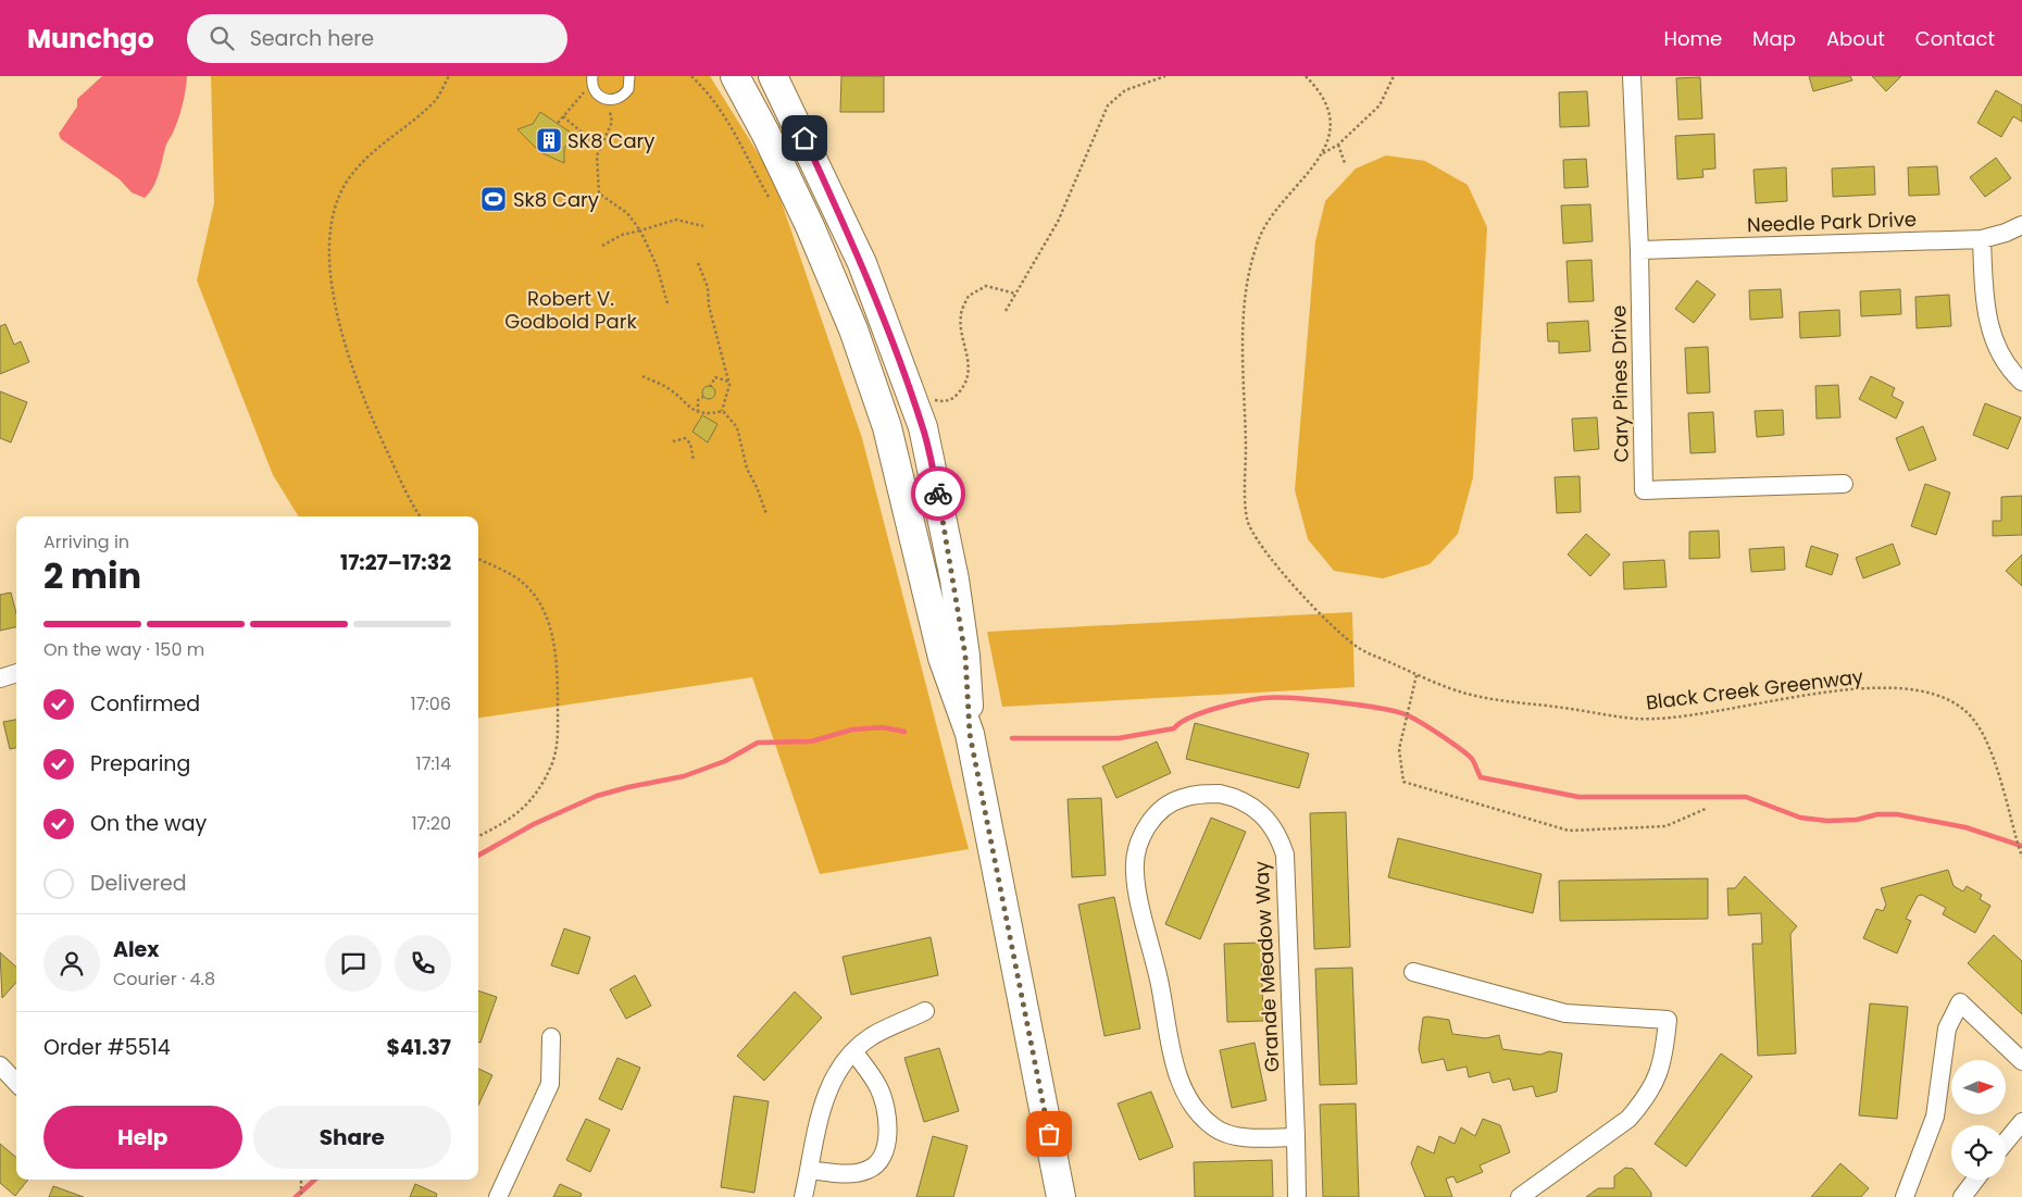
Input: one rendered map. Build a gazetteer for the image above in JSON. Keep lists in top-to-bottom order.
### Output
{
  "streets": {
    "street": ["Needle Park Drive", "Cary Pines Drive", "Grande Meadow Way"],
    "path": ["Black Creek Greenway"]
  },
  "crossings": [
    ["Needle Park Drive", "Cary Pines Drive"]
  ],
  "parks": ["Robert V. Godbold Park"],
  "places": {
    "building": ["SK8 Cary"],
    "sports": ["Sk8 Cary"]
  },
  "north": "right",
  "page": {
    "header": "Munchgo",
    "search": "Search here",
    "nav": [
      "Home",
      "Map",
      "About",
      "Contact"
    ],
    "heading": ["2 min", "Arriving in", "17:27–17:32"],
    "panel": [
      "Alex",
      "Courier · 4.8",
      "Order #5514",
      "$41.37"
    ],
    "bar": "On the way · 150 m",
    "list": [
      ["Confirmed", "17:06"],
      ["Preparing", "17:14"],
      ["On the way", "17:20"],
      "Delivered"
    ],
    "buttons": ["Help", "Share"]
  }
}
